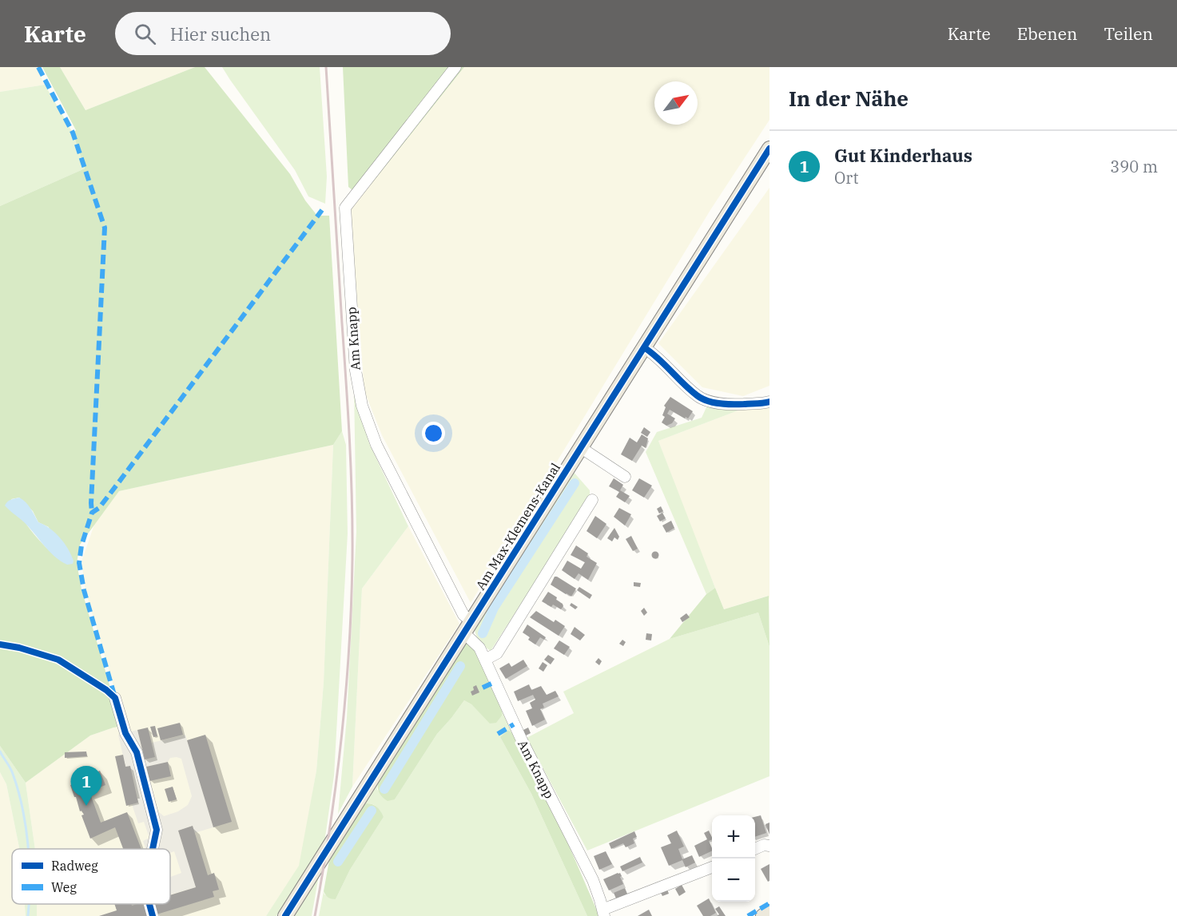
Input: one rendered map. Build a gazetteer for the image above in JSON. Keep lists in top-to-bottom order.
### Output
{
  "streets": {
    "main road": ["Am Max-Klemens-Kanal"],
    "street": ["Am Knapp"]
  },
  "crossings": [
    ["Am Knapp", "Am Max-Klemens-Kanal"]
  ],
  "legend": ["Radweg", "Weg"],
  "north": "top right",
  "page": {
    "header": "Karte",
    "search": "Hier suchen",
    "nav": ["Karte", "Ebenen", "Teilen"],
    "heading": "In der Nähe",
    "list": [
      {
        "mark": "1",
        "name": "Gut Kinderhaus",
        "note": "Ort",
        "value": "390 m"
      }
    ],
    "pins": "1",
    "map_buttons": ["+", "−"]
  }
}
